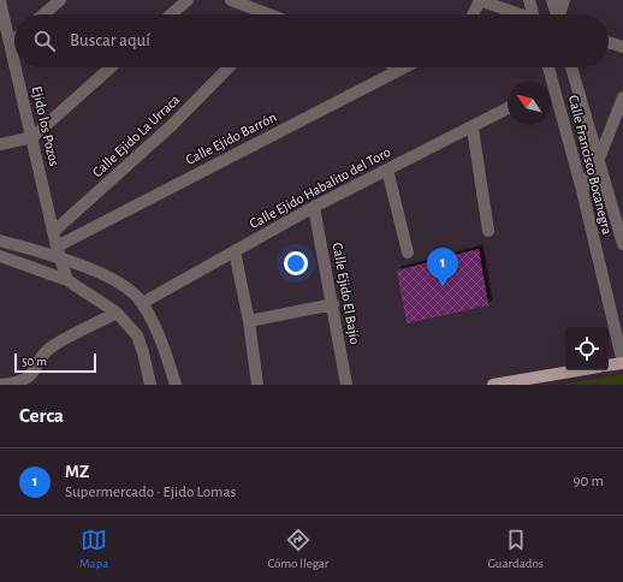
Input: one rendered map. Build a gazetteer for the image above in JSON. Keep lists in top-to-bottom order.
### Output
{
  "streets": {
    "street": [
      "Ejido los Pozos",
      "Calle Ejido La Urraca",
      "Calle Ejido Barrón",
      "Calle Francisco Bocanegra",
      "Calle Ejido Habalito del Toro",
      "Calle Ejido El Bajío"
    ]
  },
  "crossings": [
    ["Ejido los Pozos", "Calle Ejido La Urraca"],
    ["Ejido los Pozos", "Calle Ejido Barrón"],
    ["Calle Ejido Habalito del Toro", "Calle Ejido El Bajío"]
  ],
  "scale_bar": "50 m",
  "north": "top left",
  "page": {
    "search": "Buscar aquí",
    "pins": "1",
    "scale": "50 m",
    "heading": "Cerca",
    "list": [
      {
        "mark": "1",
        "name": "MZ",
        "note": "Supermercado · Ejido Lomas",
        "value": "90 m"
      }
    ],
    "nav": ["Mapa", "Cómo llegar", "Guardados"]
  }
}
